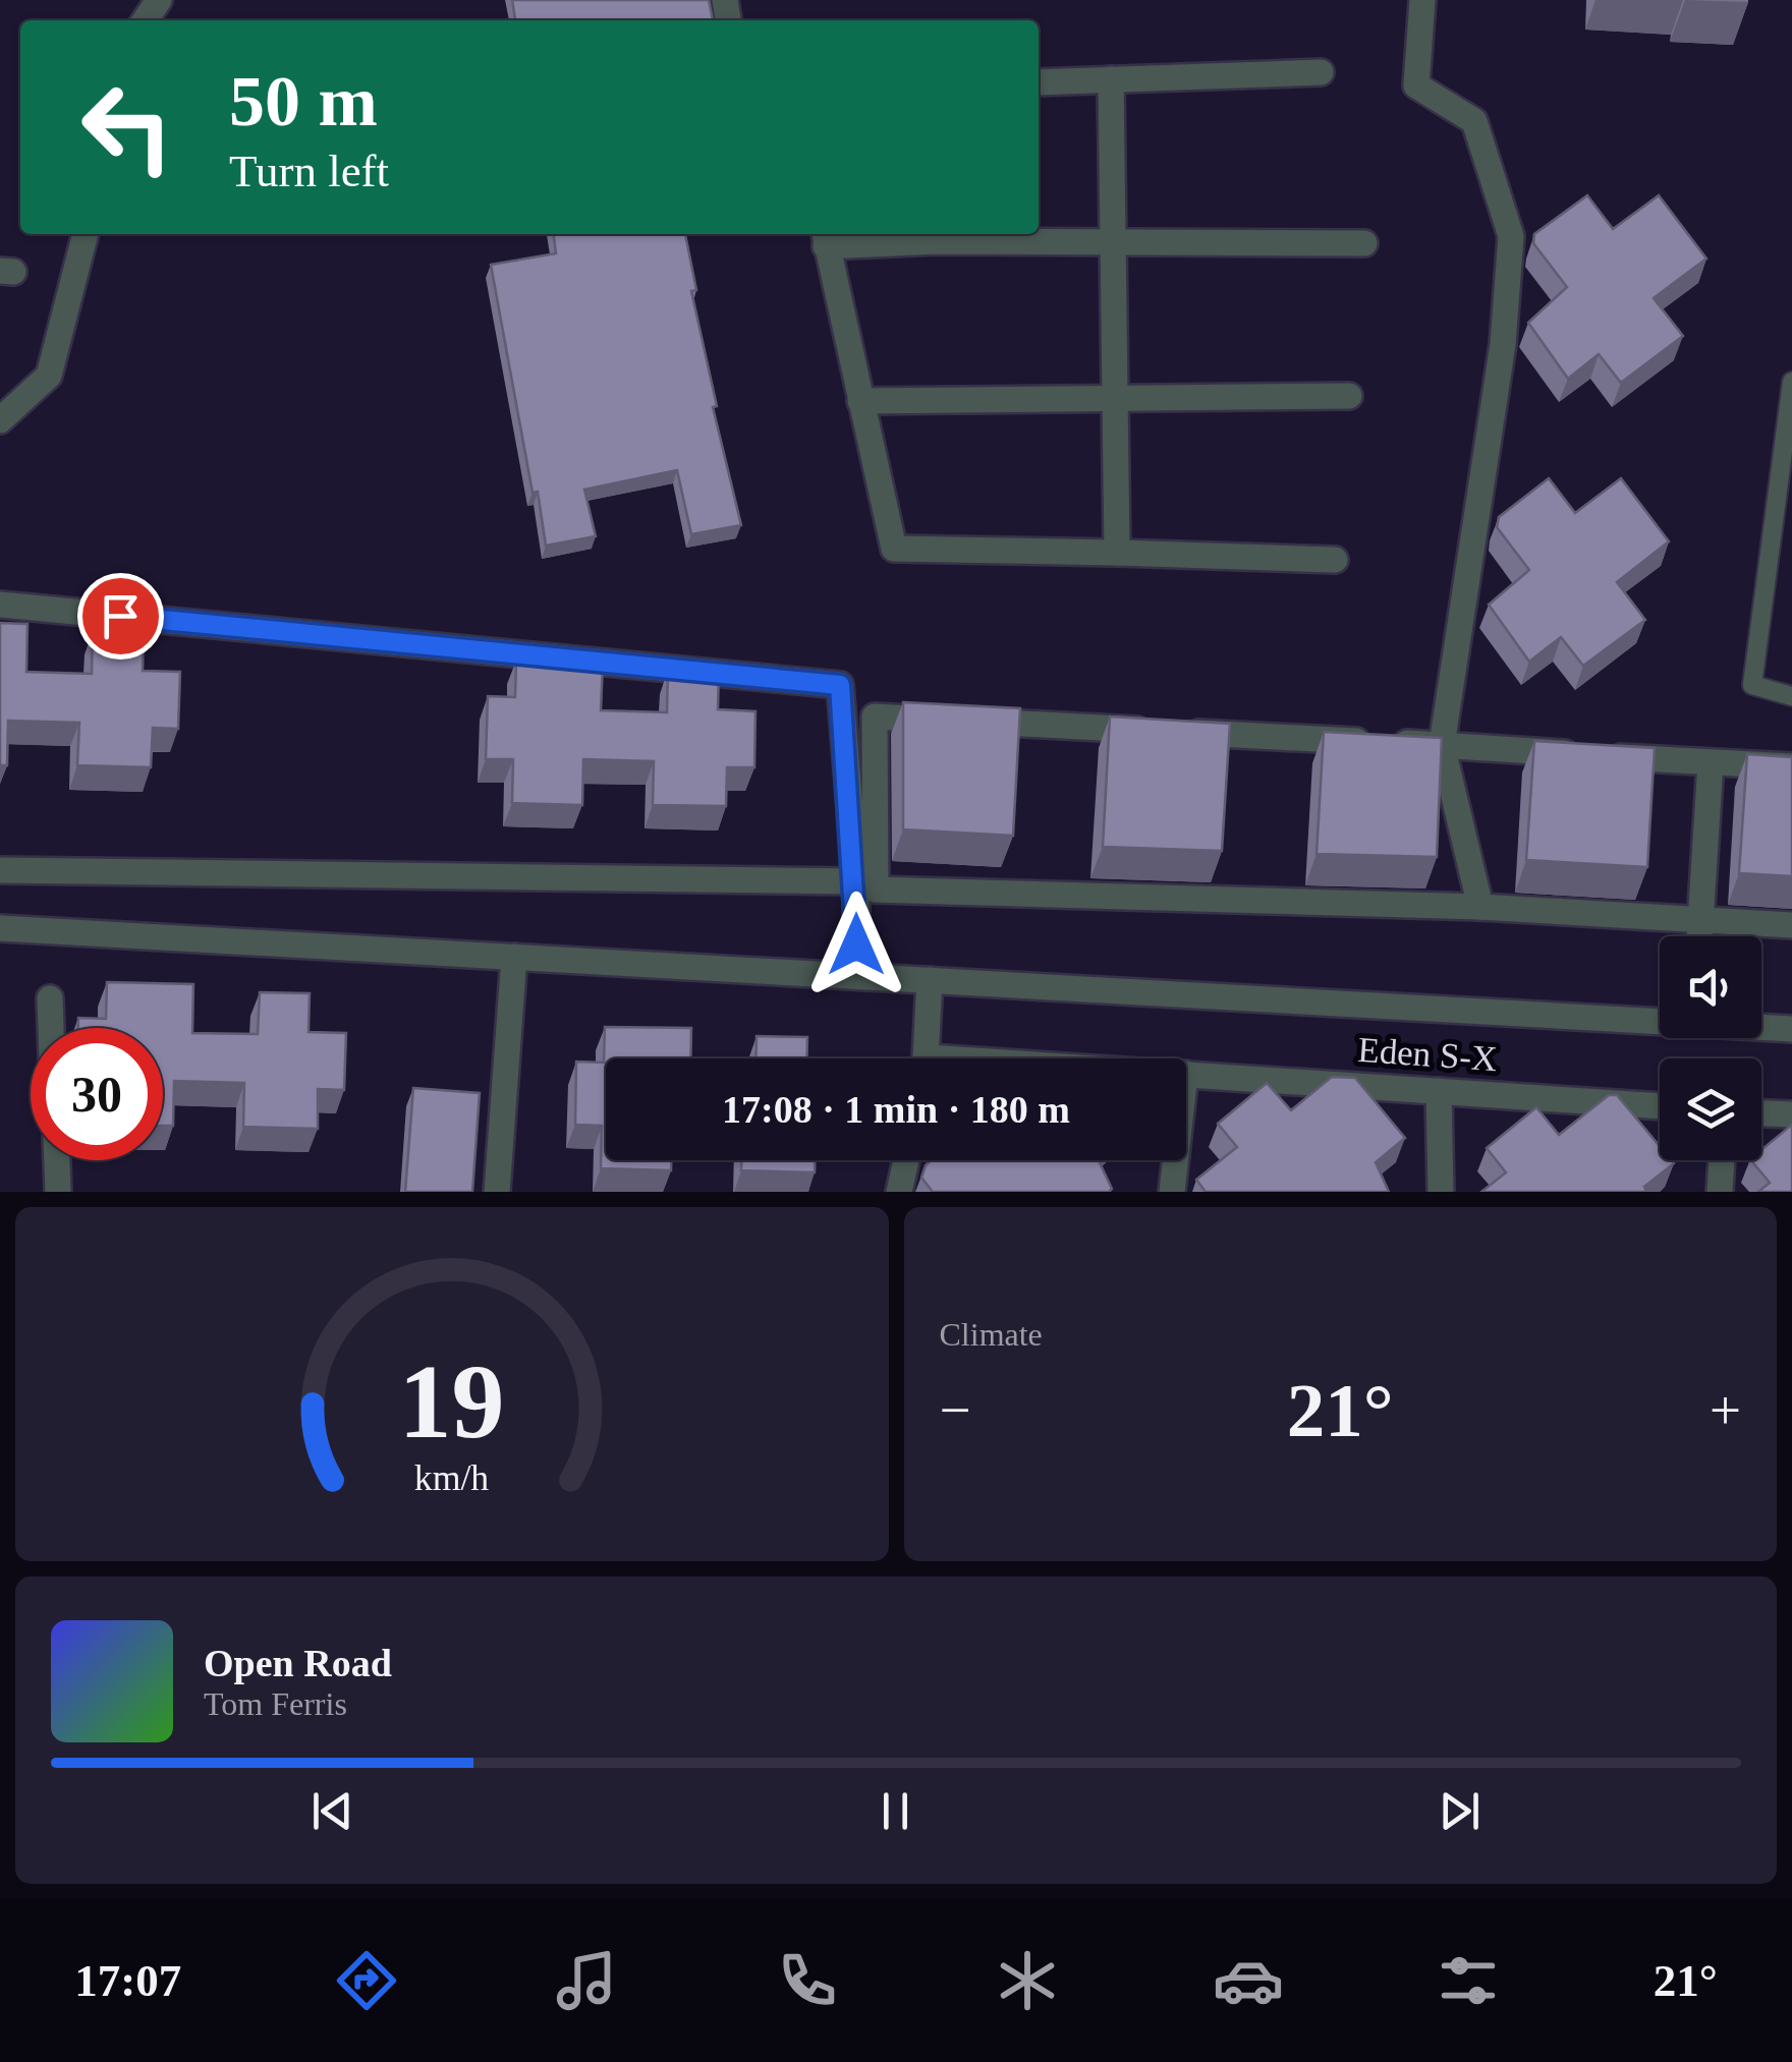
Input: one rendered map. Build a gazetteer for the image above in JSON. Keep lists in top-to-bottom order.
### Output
{
  "streets": {
    "street": ["Eden S-X"]
  },
  "page": {
    "turn": ["50 m", "Turn left"],
    "limit": "30",
    "trip": "17:08 · 1 min · 180 m",
    "tile": "Climate",
    "heat": ["−", "21°", "+"],
    "song": ["Open Road", "Tom Ferris"],
    "tabs": ["17:07", "21°"],
    "gauge": ["19", "km/h"]
  }
}
